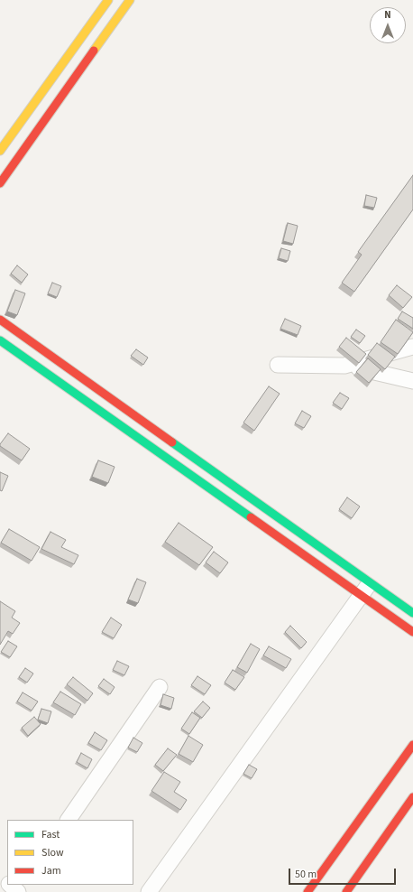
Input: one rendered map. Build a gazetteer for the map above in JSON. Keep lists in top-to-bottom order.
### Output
{
  "legend": ["Fast", "Slow", "Jam"],
  "scale_bar": "50 m",
  "north": "top"
}
